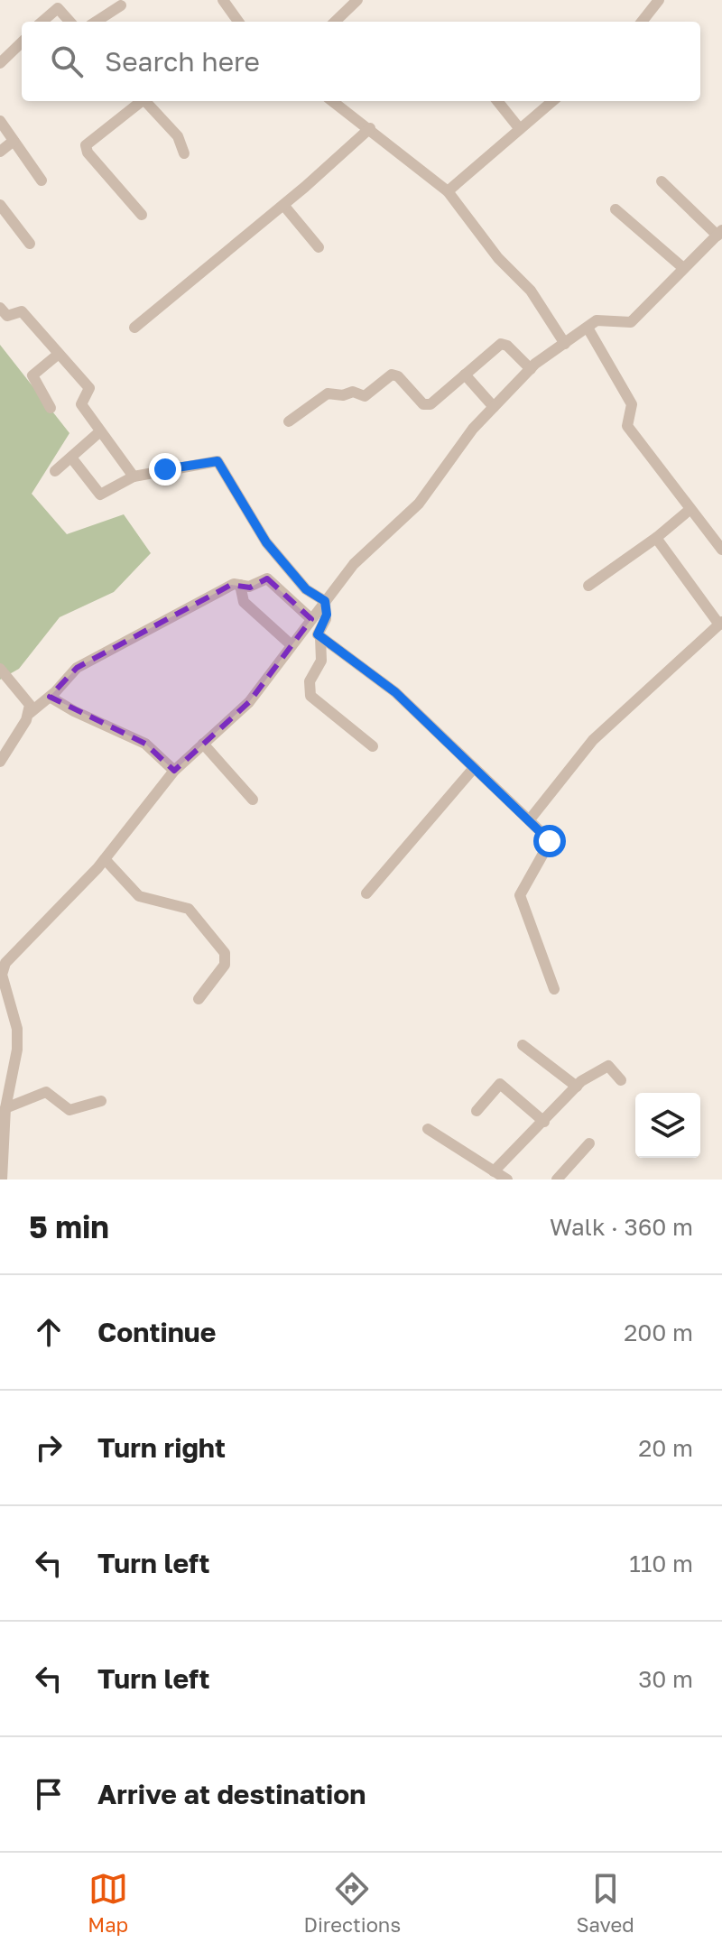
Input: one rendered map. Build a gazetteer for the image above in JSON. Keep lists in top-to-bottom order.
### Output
{
  "page": {
    "search": "Search here",
    "heading": ["5 min", "Walk · 360 m"],
    "list": [
      ["Continue", "200 m"],
      ["Turn right", "20 m"],
      ["Turn left", "110 m"],
      ["Turn left", "30 m"],
      "Arrive at destination"
    ],
    "nav": ["Map", "Directions", "Saved"]
  }
}
